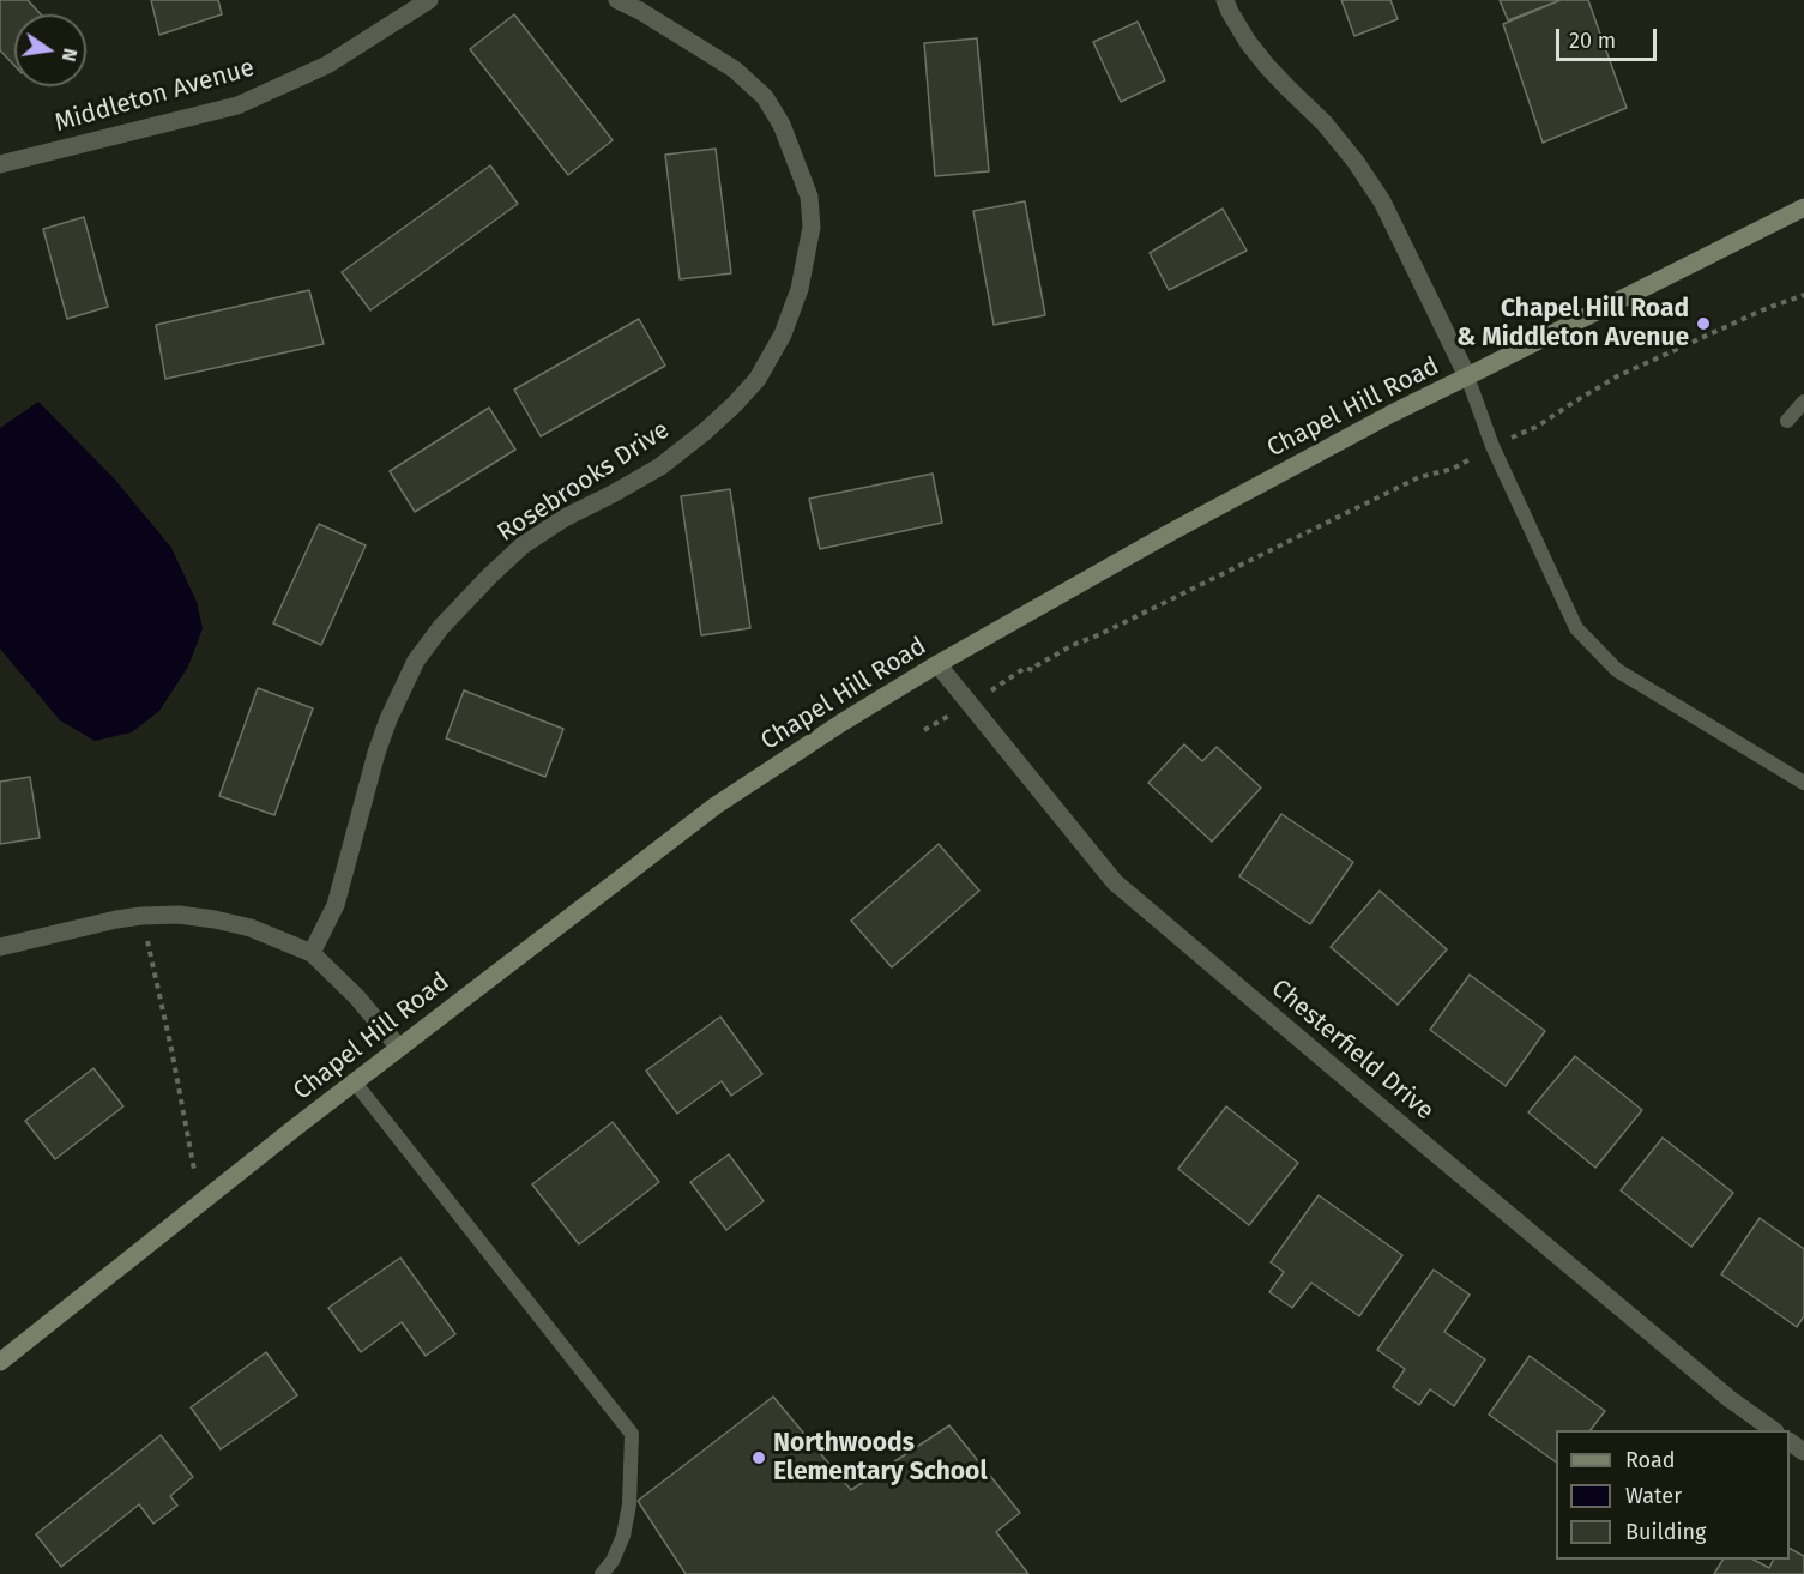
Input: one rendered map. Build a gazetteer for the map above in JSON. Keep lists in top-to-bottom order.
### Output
{
  "streets": {
    "main road": ["Chapel Hill Road"],
    "street": ["Middleton Avenue", "Rosebrooks Drive", "Chesterfield Drive"]
  },
  "crossings": [
    ["Chapel Hill Road", "Chesterfield Drive"]
  ],
  "places": ["Chapel Hill Road & Middleton Avenue", "Northwoods Elementary School"],
  "legend": ["Road", "Water", "Building"],
  "scale_bar": "20 m",
  "north": "right"
}
